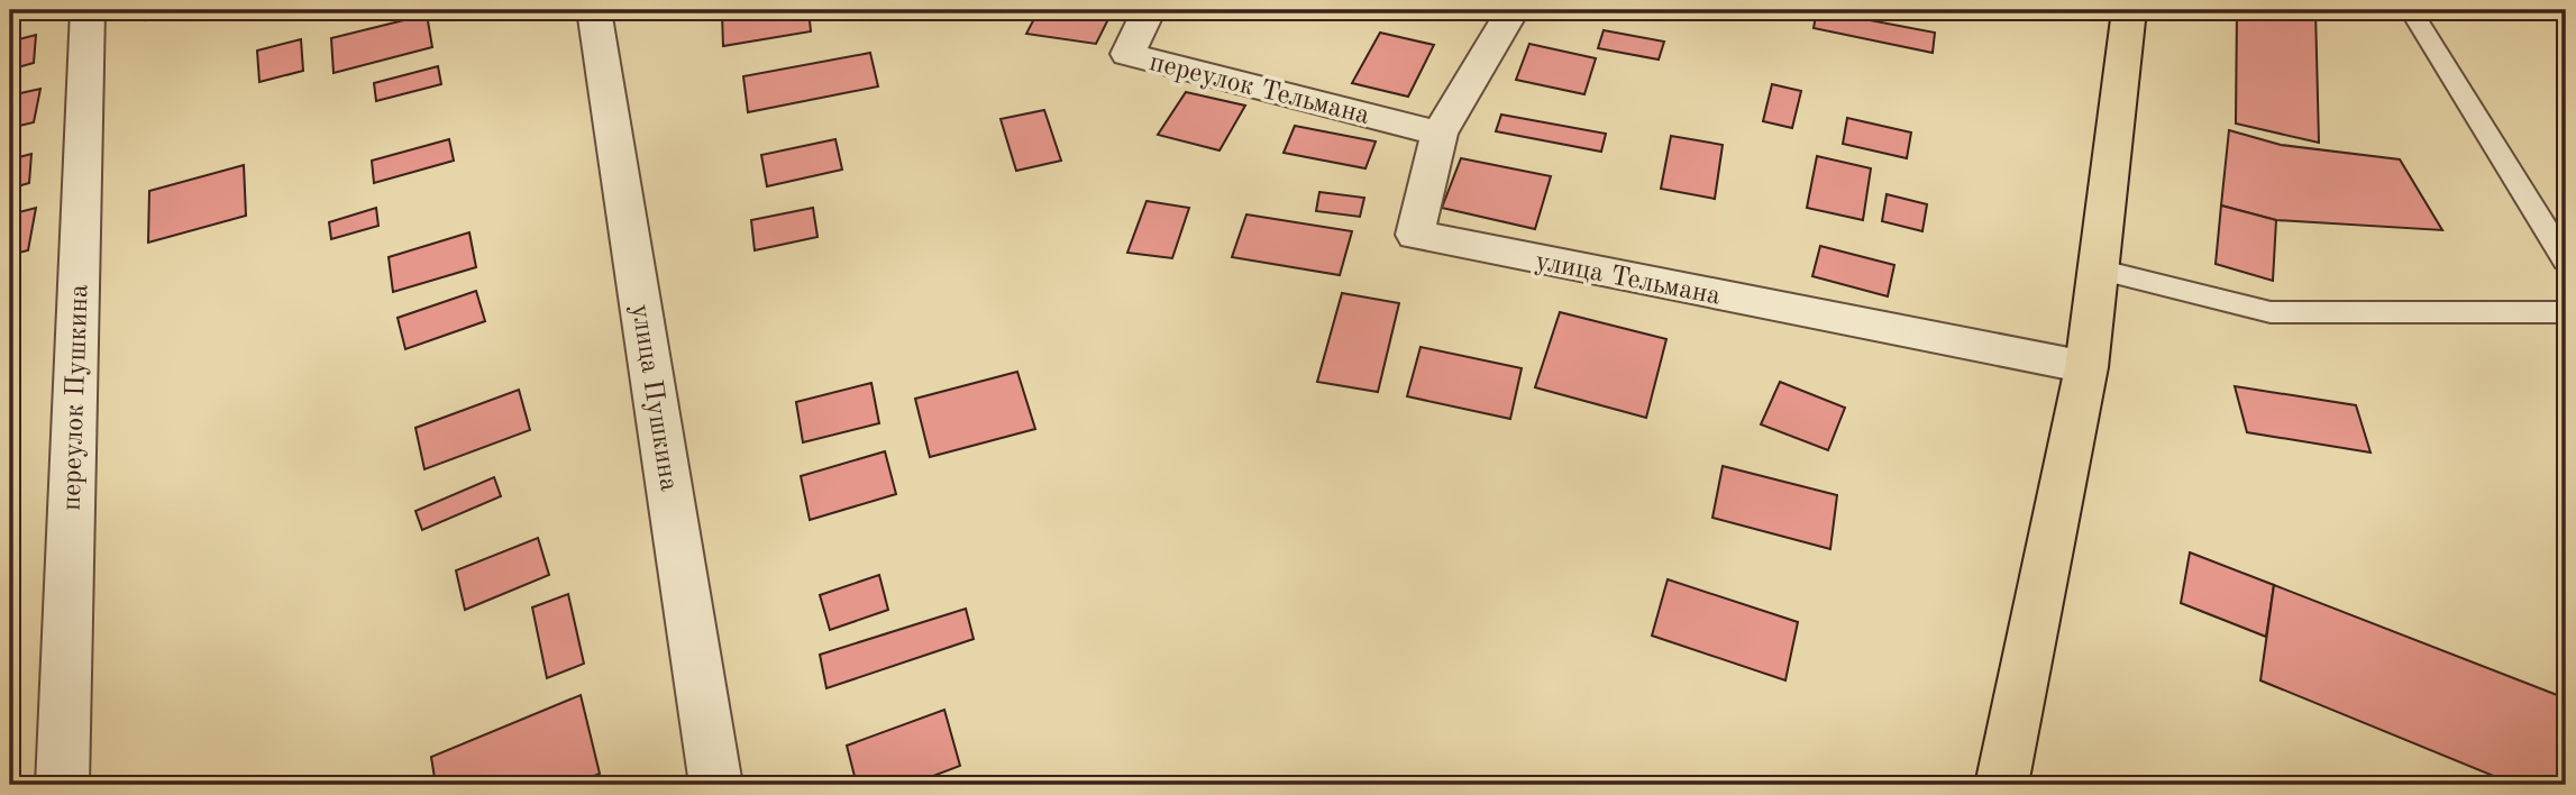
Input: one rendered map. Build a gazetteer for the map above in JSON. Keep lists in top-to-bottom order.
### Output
{
  "streets": {
    "street": [
      "переулок Тельмана",
      "улица Тельмана",
      "переулок Пушкина",
      "улица Пушкина"
    ]
  },
  "crossings": [
    ["переулок Тельмана", "улица Тельмана"]
  ]
}
